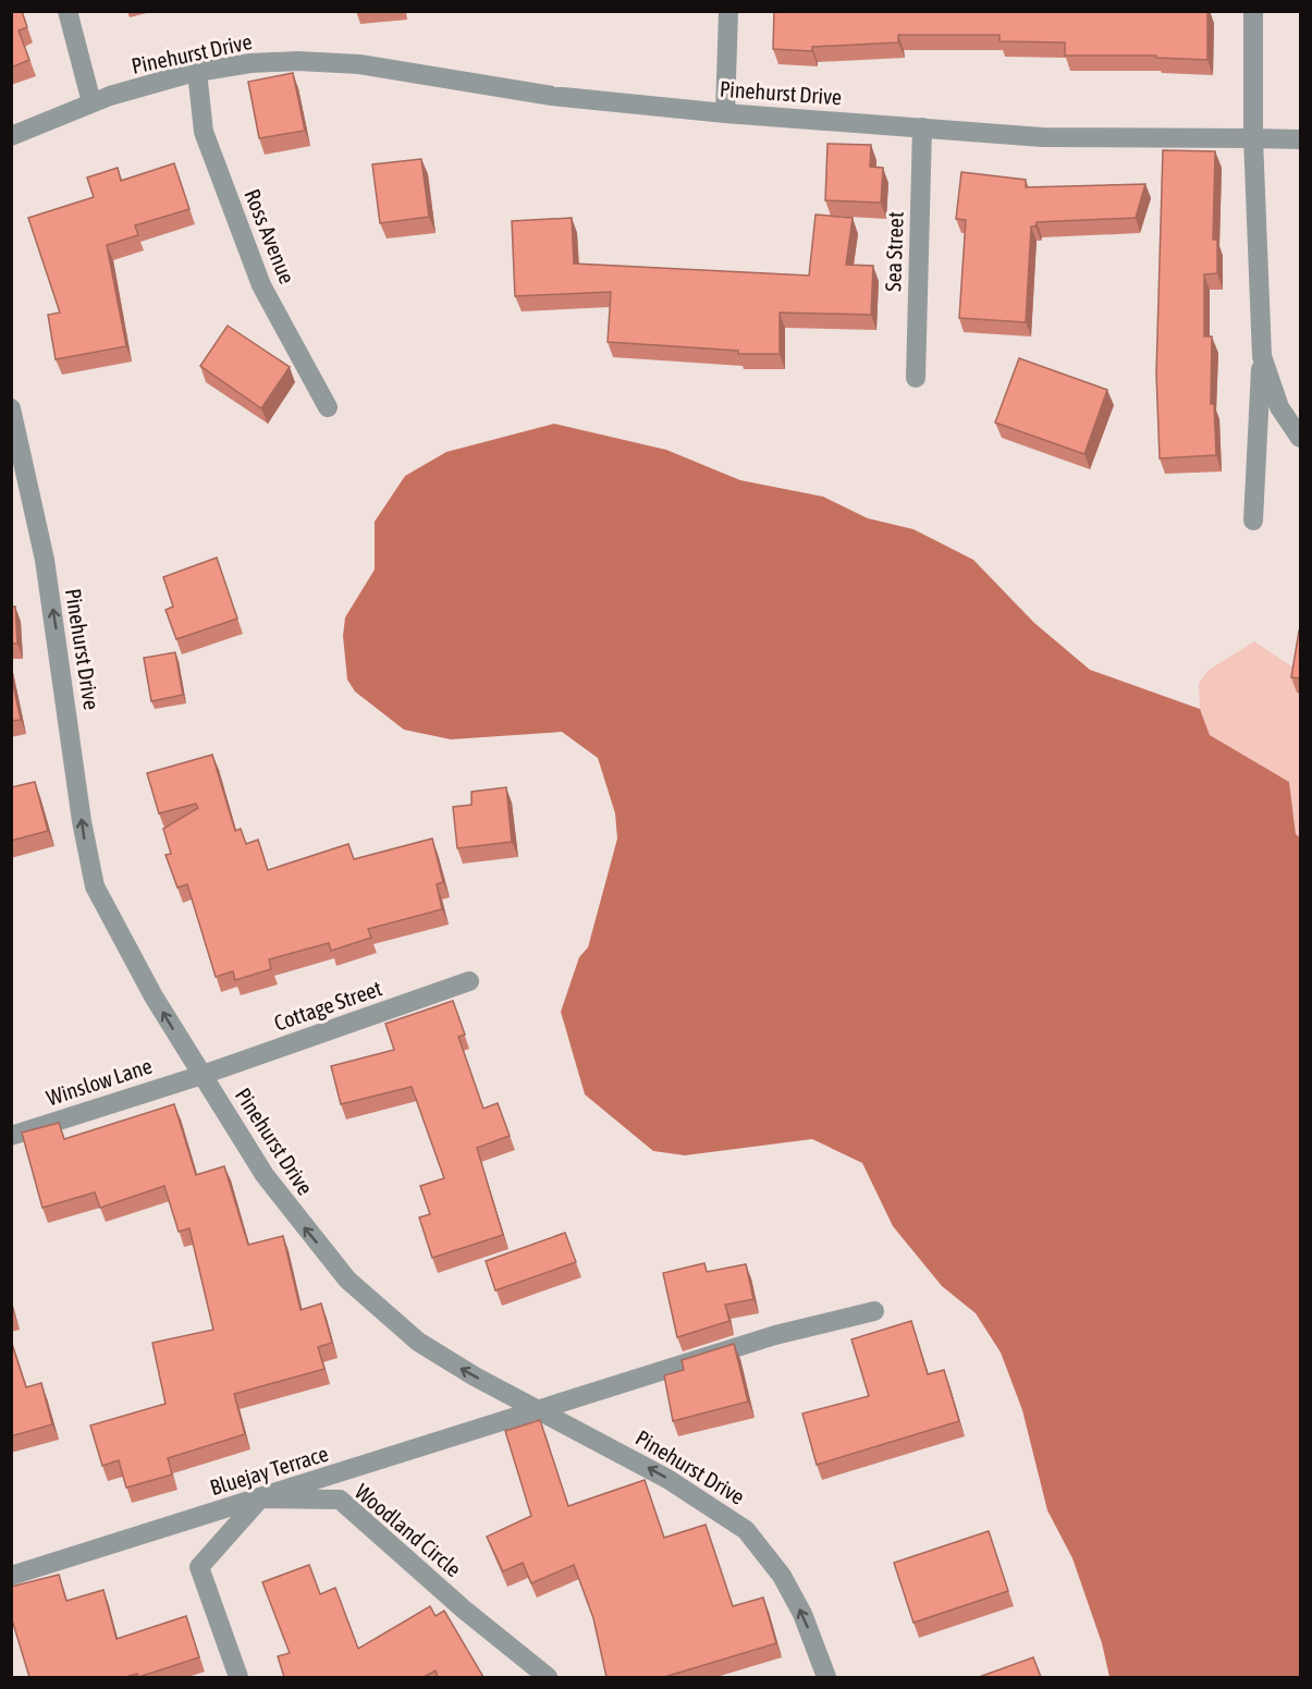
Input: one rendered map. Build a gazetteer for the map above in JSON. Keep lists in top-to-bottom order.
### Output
{
  "streets": {
    "street": [
      "Pinehurst Drive",
      "Ross Avenue",
      "Sea Street",
      "Cottage Street",
      "Winslow Lane",
      "Bluejay Terrace",
      "Woodland Circle"
    ]
  },
  "crossings": [
    ["Pinehurst Drive", "Ross Avenue"],
    ["Pinehurst Drive", "Sea Street"],
    ["Pinehurst Drive", "Cottage Street"],
    ["Pinehurst Drive", "Winslow Lane"],
    ["Pinehurst Drive", "Bluejay Terrace"],
    ["Cottage Street", "Winslow Lane"],
    ["Bluejay Terrace", "Woodland Circle"]
  ],
  "one_way": ["Pinehurst Drive"]
}
